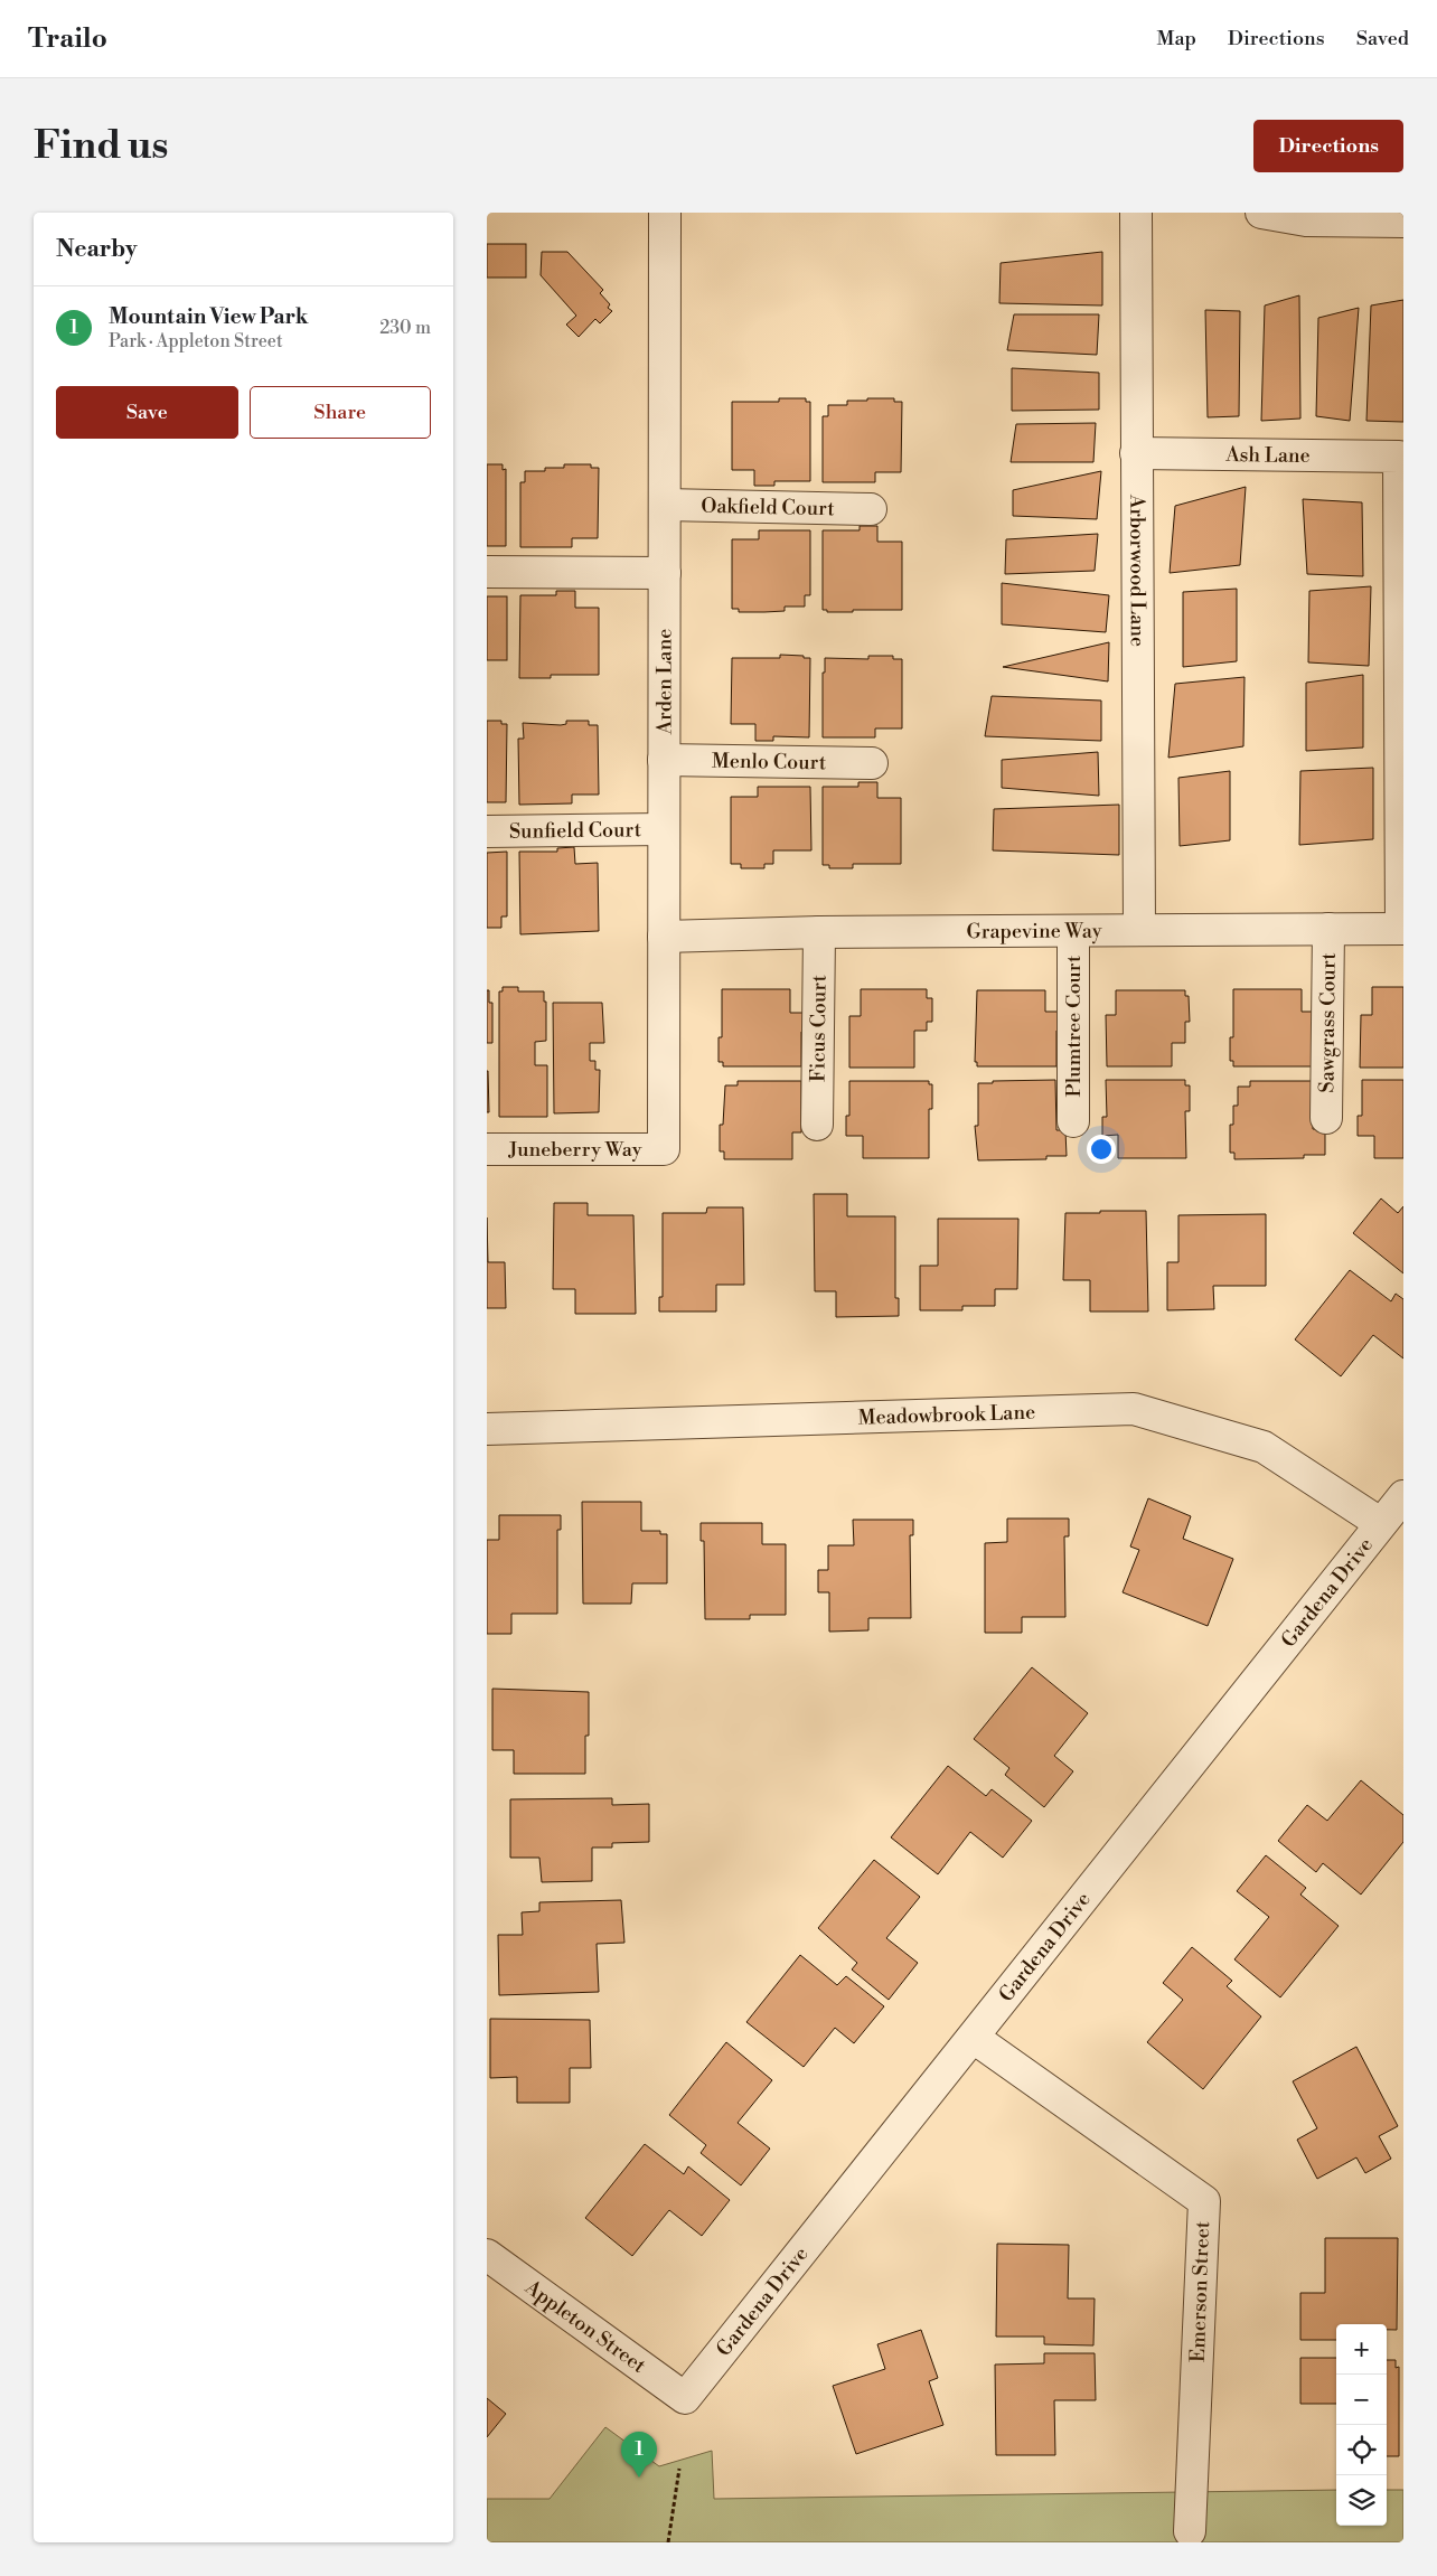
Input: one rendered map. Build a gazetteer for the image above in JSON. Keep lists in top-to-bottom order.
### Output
{
  "streets": {
    "street": [
      "Ash Lane",
      "Oakfield Court",
      "Arborwood Lane",
      "Arden Lane",
      "Menlo Court",
      "Sunfield Court",
      "Grapevine Way",
      "Sawgrass Court",
      "Plumtree Court",
      "Ficus Court",
      "Juneberry Way",
      "Meadowbrook Lane",
      "Gardena Drive",
      "Emerson Street",
      "Appleton Street"
    ]
  },
  "crossings": [
    ["Ash Lane", "Arborwood Lane"],
    ["Ash Lane", "Grapevine Way"],
    ["Oakfield Court", "Arden Lane"],
    ["Arborwood Lane", "Grapevine Way"],
    ["Arden Lane", "Menlo Court"],
    ["Arden Lane", "Sunfield Court"],
    ["Arden Lane", "Grapevine Way"],
    ["Arden Lane", "Juneberry Way"],
    ["Grapevine Way", "Sawgrass Court"],
    ["Grapevine Way", "Plumtree Court"],
    ["Grapevine Way", "Ficus Court"],
    ["Meadowbrook Lane", "Gardena Drive"],
    ["Gardena Drive", "Emerson Street"],
    ["Gardena Drive", "Appleton Street"]
  ],
  "page": {
    "header": "Trailo",
    "nav": ["Map", "Directions", "Saved"],
    "buttons": [
      "Directions",
      ["Save", "Share"]
    ],
    "title": "Find us",
    "heading": "Nearby",
    "list": [
      {
        "mark": "1",
        "name": "Mountain View Park",
        "note": "Park · Appleton Street",
        "value": "230 m"
      }
    ],
    "map_buttons": ["+", "−"],
    "pins": "1"
  }
}
